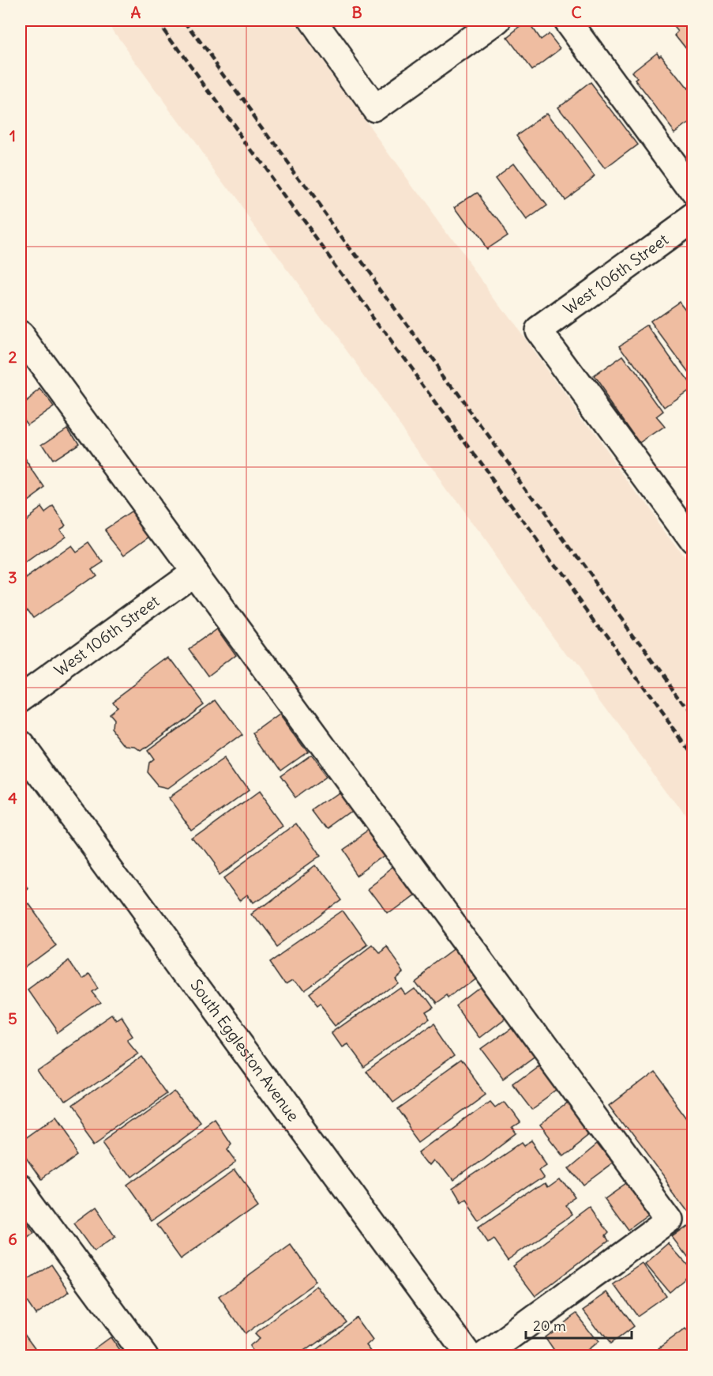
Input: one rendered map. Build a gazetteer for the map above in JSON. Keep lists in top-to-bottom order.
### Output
{
  "streets": {
    "street": ["West 106th Street", "South Eggleston Avenue"]
  },
  "scale_bar": "20 m",
  "grid": {
    "columns": ["A", "B", "C"],
    "rows": [
      "1",
      "2",
      "3",
      "4",
      "5",
      "6"
    ]
  }
}
